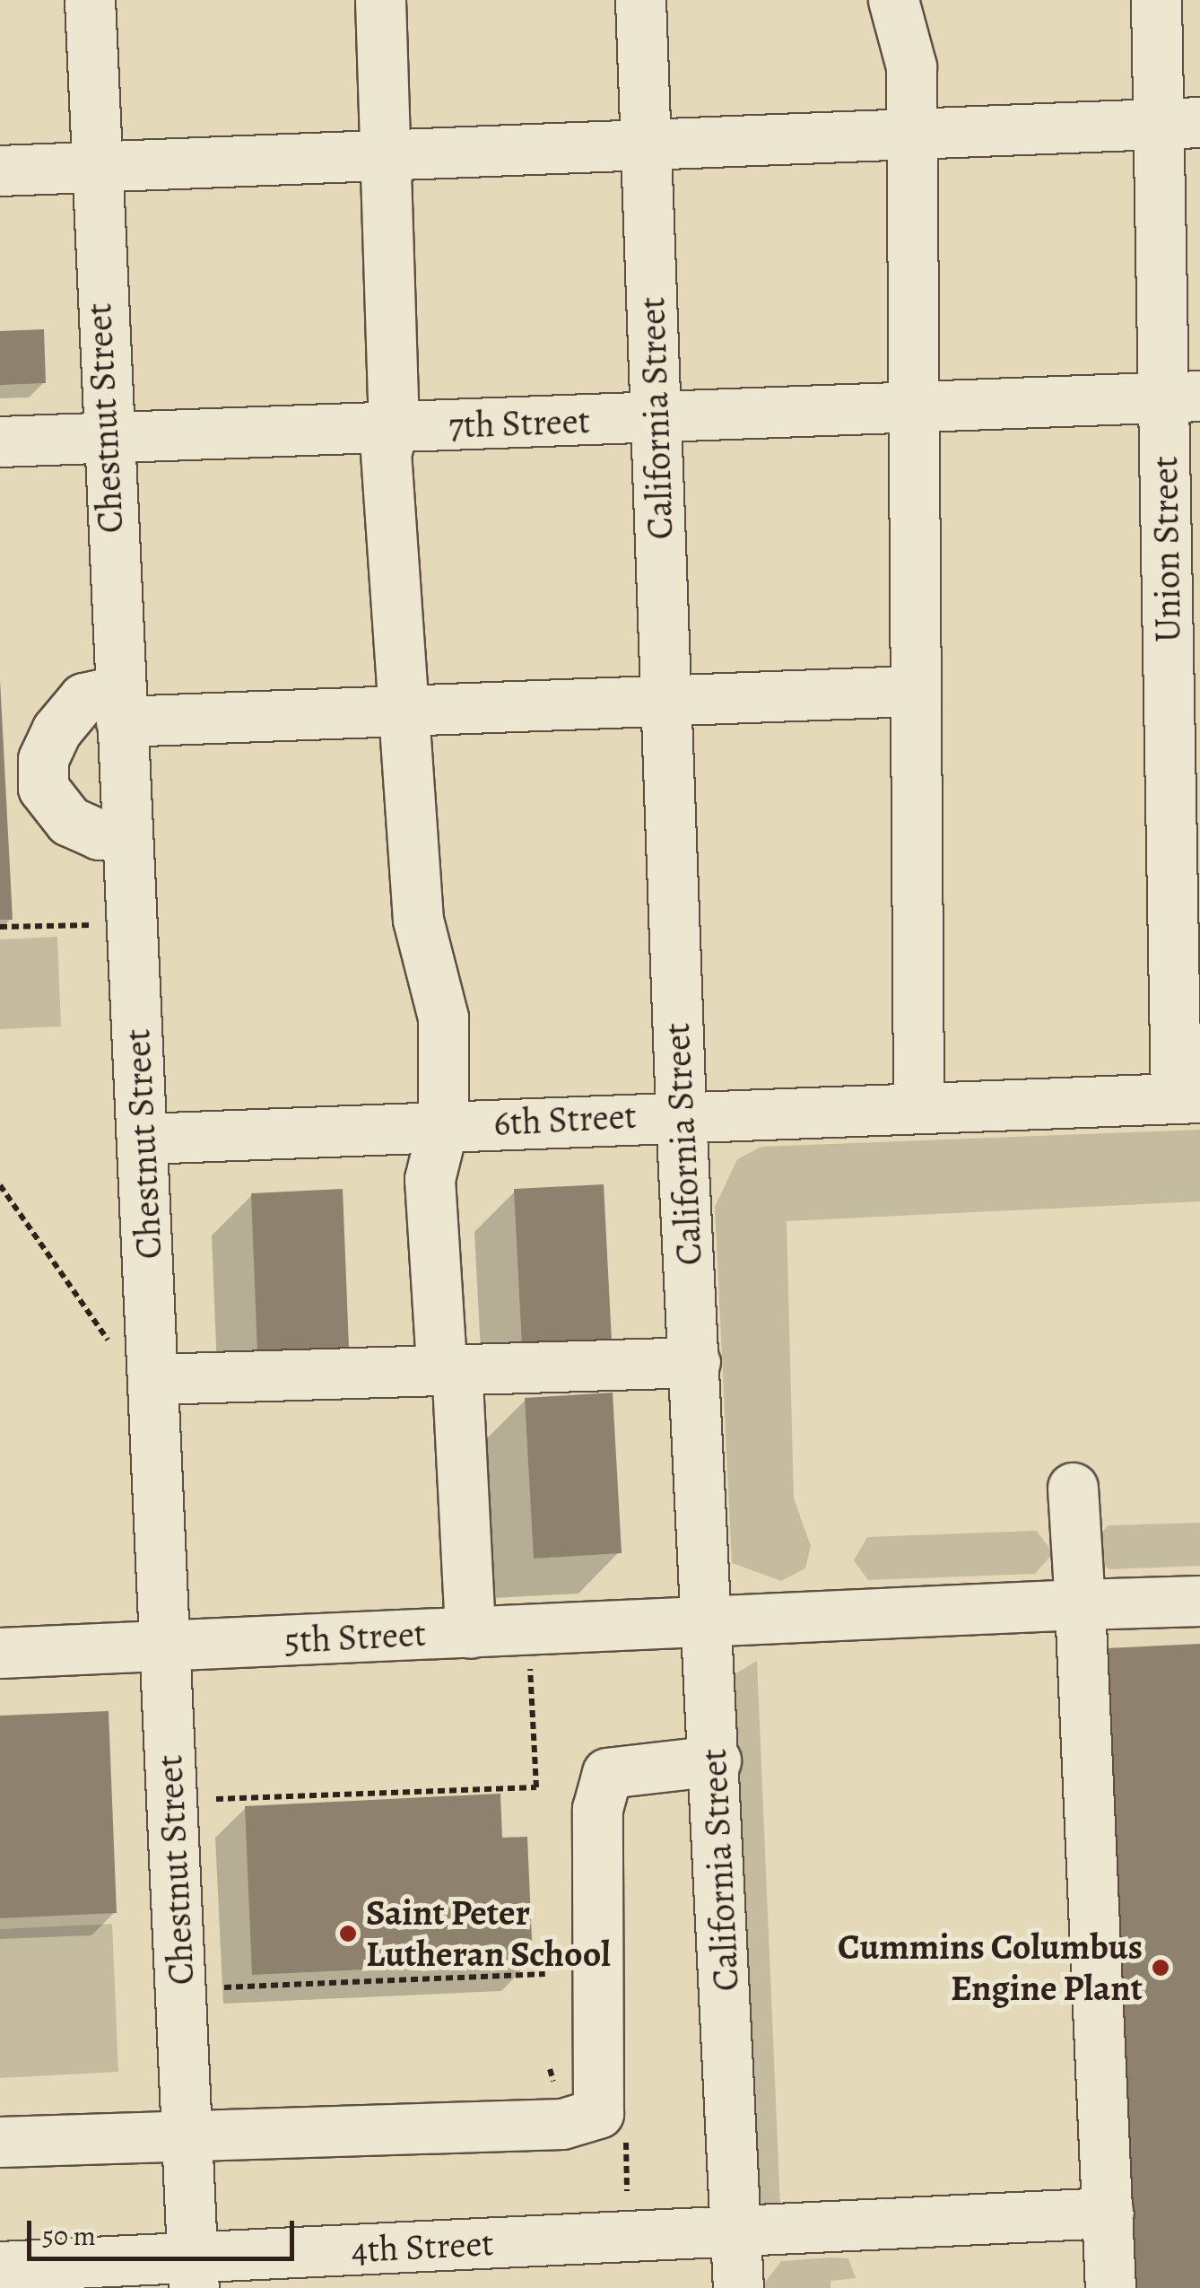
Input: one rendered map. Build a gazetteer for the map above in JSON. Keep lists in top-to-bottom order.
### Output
{
  "streets": {
    "street": [
      "Chestnut Street",
      "California Street",
      "7th Street",
      "Union Street",
      "6th Street",
      "5th Street",
      "4th Street"
    ]
  },
  "crossings": [
    ["Chestnut Street", "7th Street"],
    ["Chestnut Street", "6th Street"],
    ["Chestnut Street", "5th Street"],
    ["Chestnut Street", "4th Street"],
    ["California Street", "7th Street"],
    ["California Street", "6th Street"],
    ["California Street", "5th Street"],
    ["California Street", "4th Street"],
    ["7th Street", "Union Street"],
    ["Union Street", "6th Street"]
  ],
  "places": ["Saint Peter Lutheran School", "Cummins Columbus Engine Plant"],
  "scale_bar": "50 m"
}
